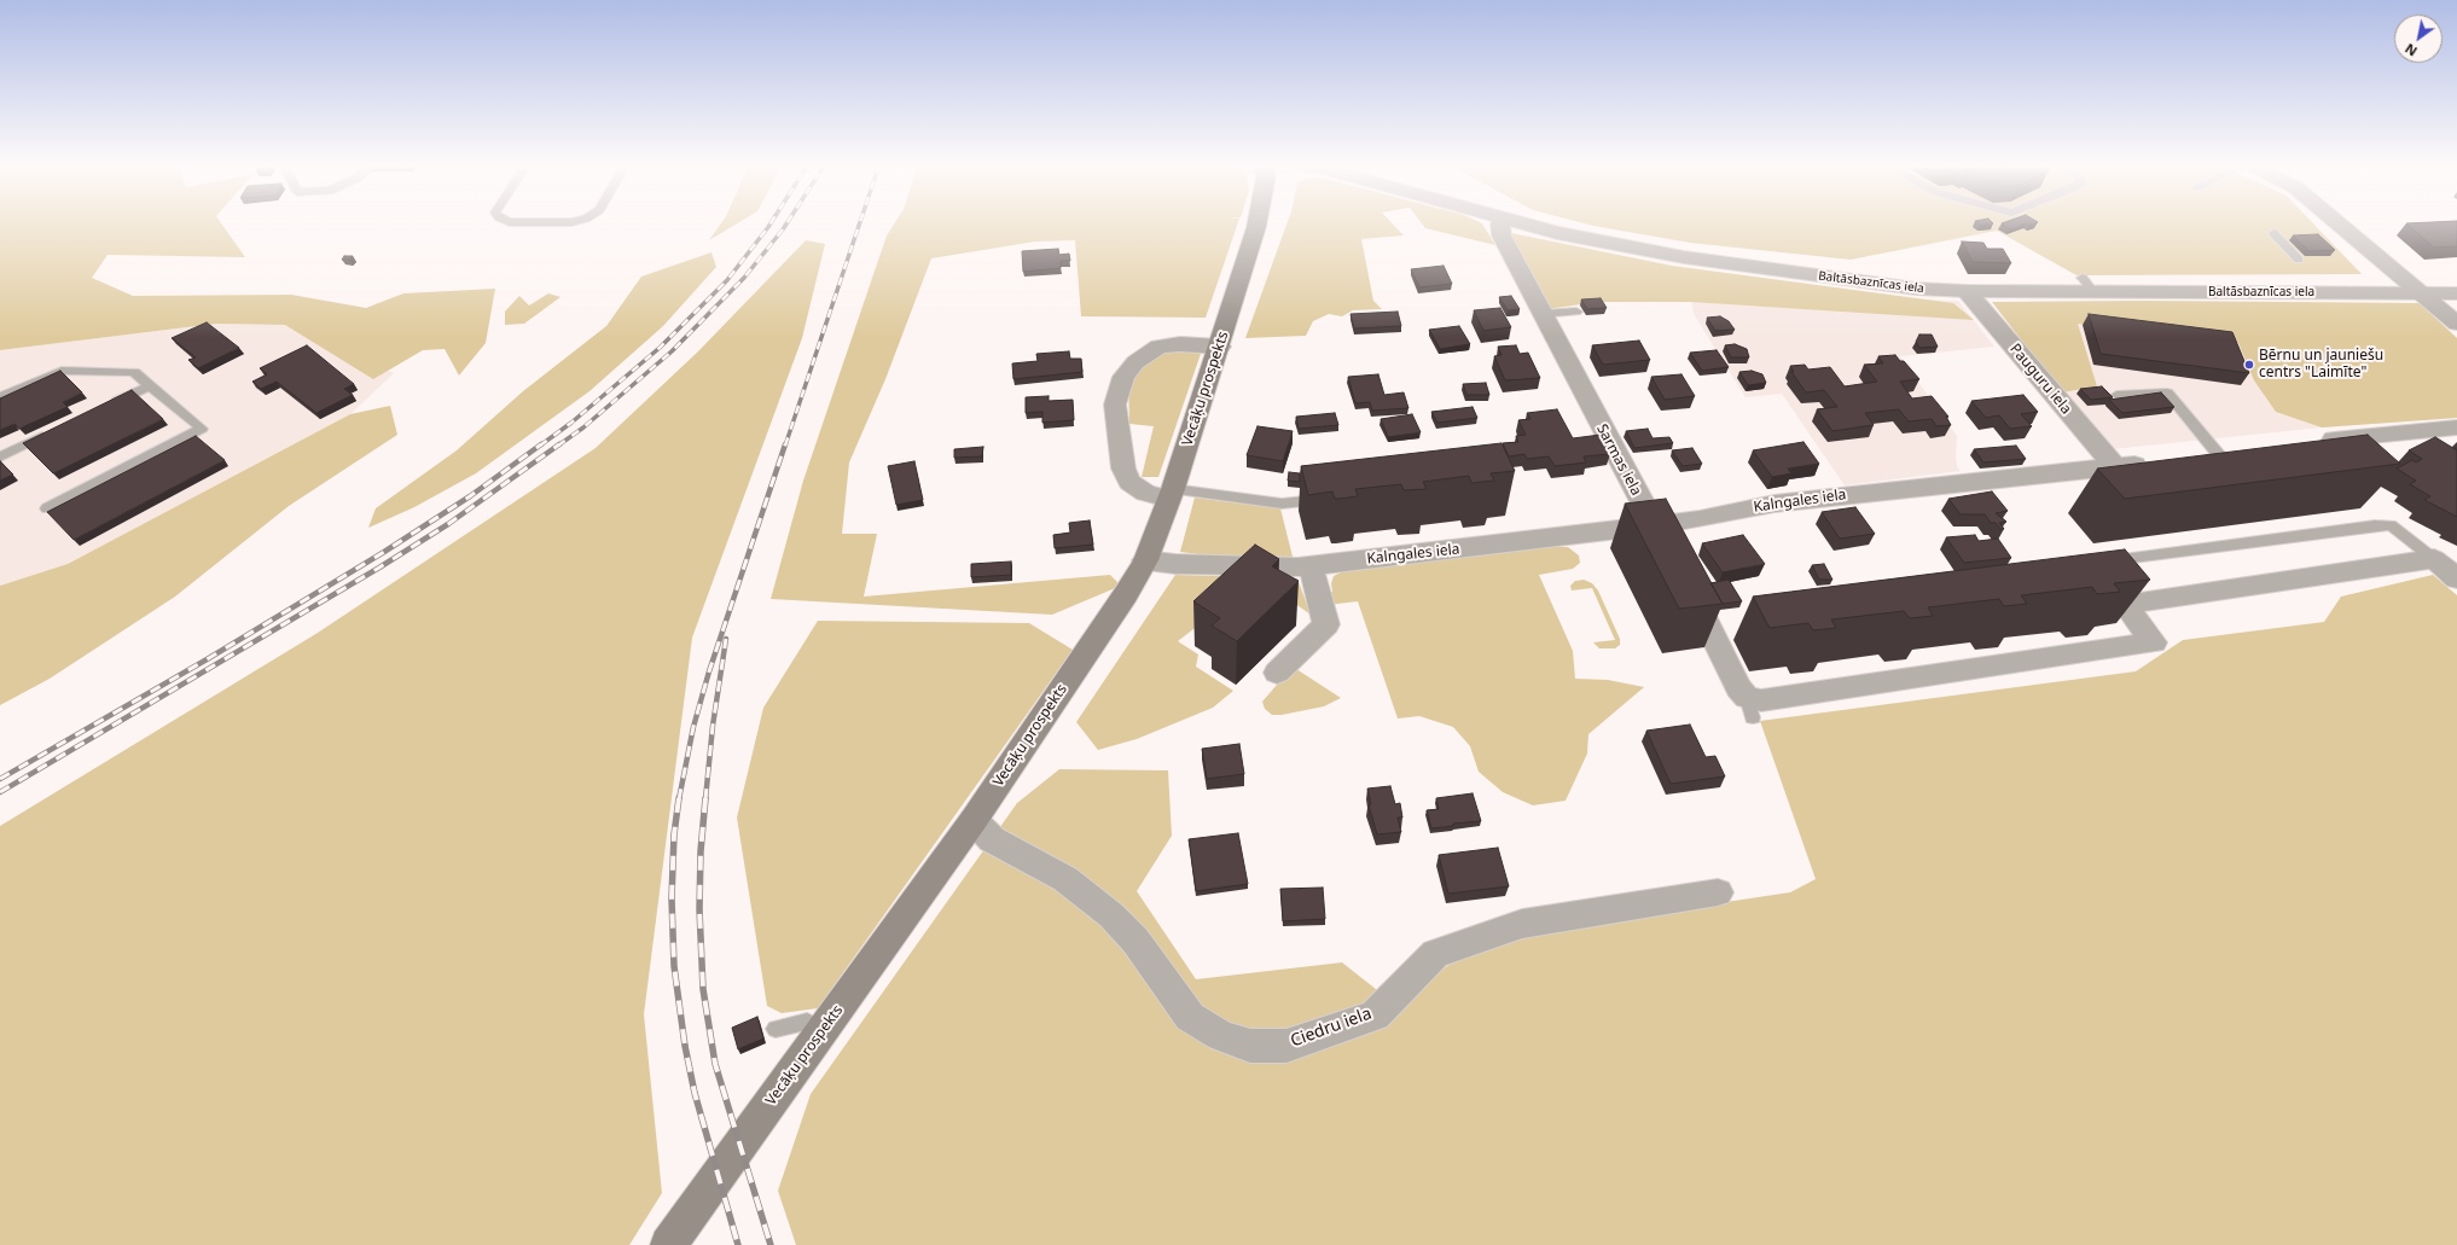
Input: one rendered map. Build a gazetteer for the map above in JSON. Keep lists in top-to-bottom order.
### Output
{
  "streets": {
    "main road": ["Vecāķu prospekts"],
    "street": [
      "Baltāsbaznīcas iela",
      "Pauguru iela",
      "Sarmas iela",
      "Kalngales iela",
      "Ciedru iela"
    ]
  },
  "crossings": [
    ["Baltāsbaznīcas iela", "Pauguru iela"],
    ["Pauguru iela", "Kalngales iela"],
    ["Vecāķu prospekts", "Kalngales iela"],
    ["Vecāķu prospekts", "Ciedru iela"],
    ["Sarmas iela", "Kalngales iela"]
  ],
  "places": ["Bērnu un jauniešu centrs \"Laimīte\""],
  "north": "bottom left"
}
